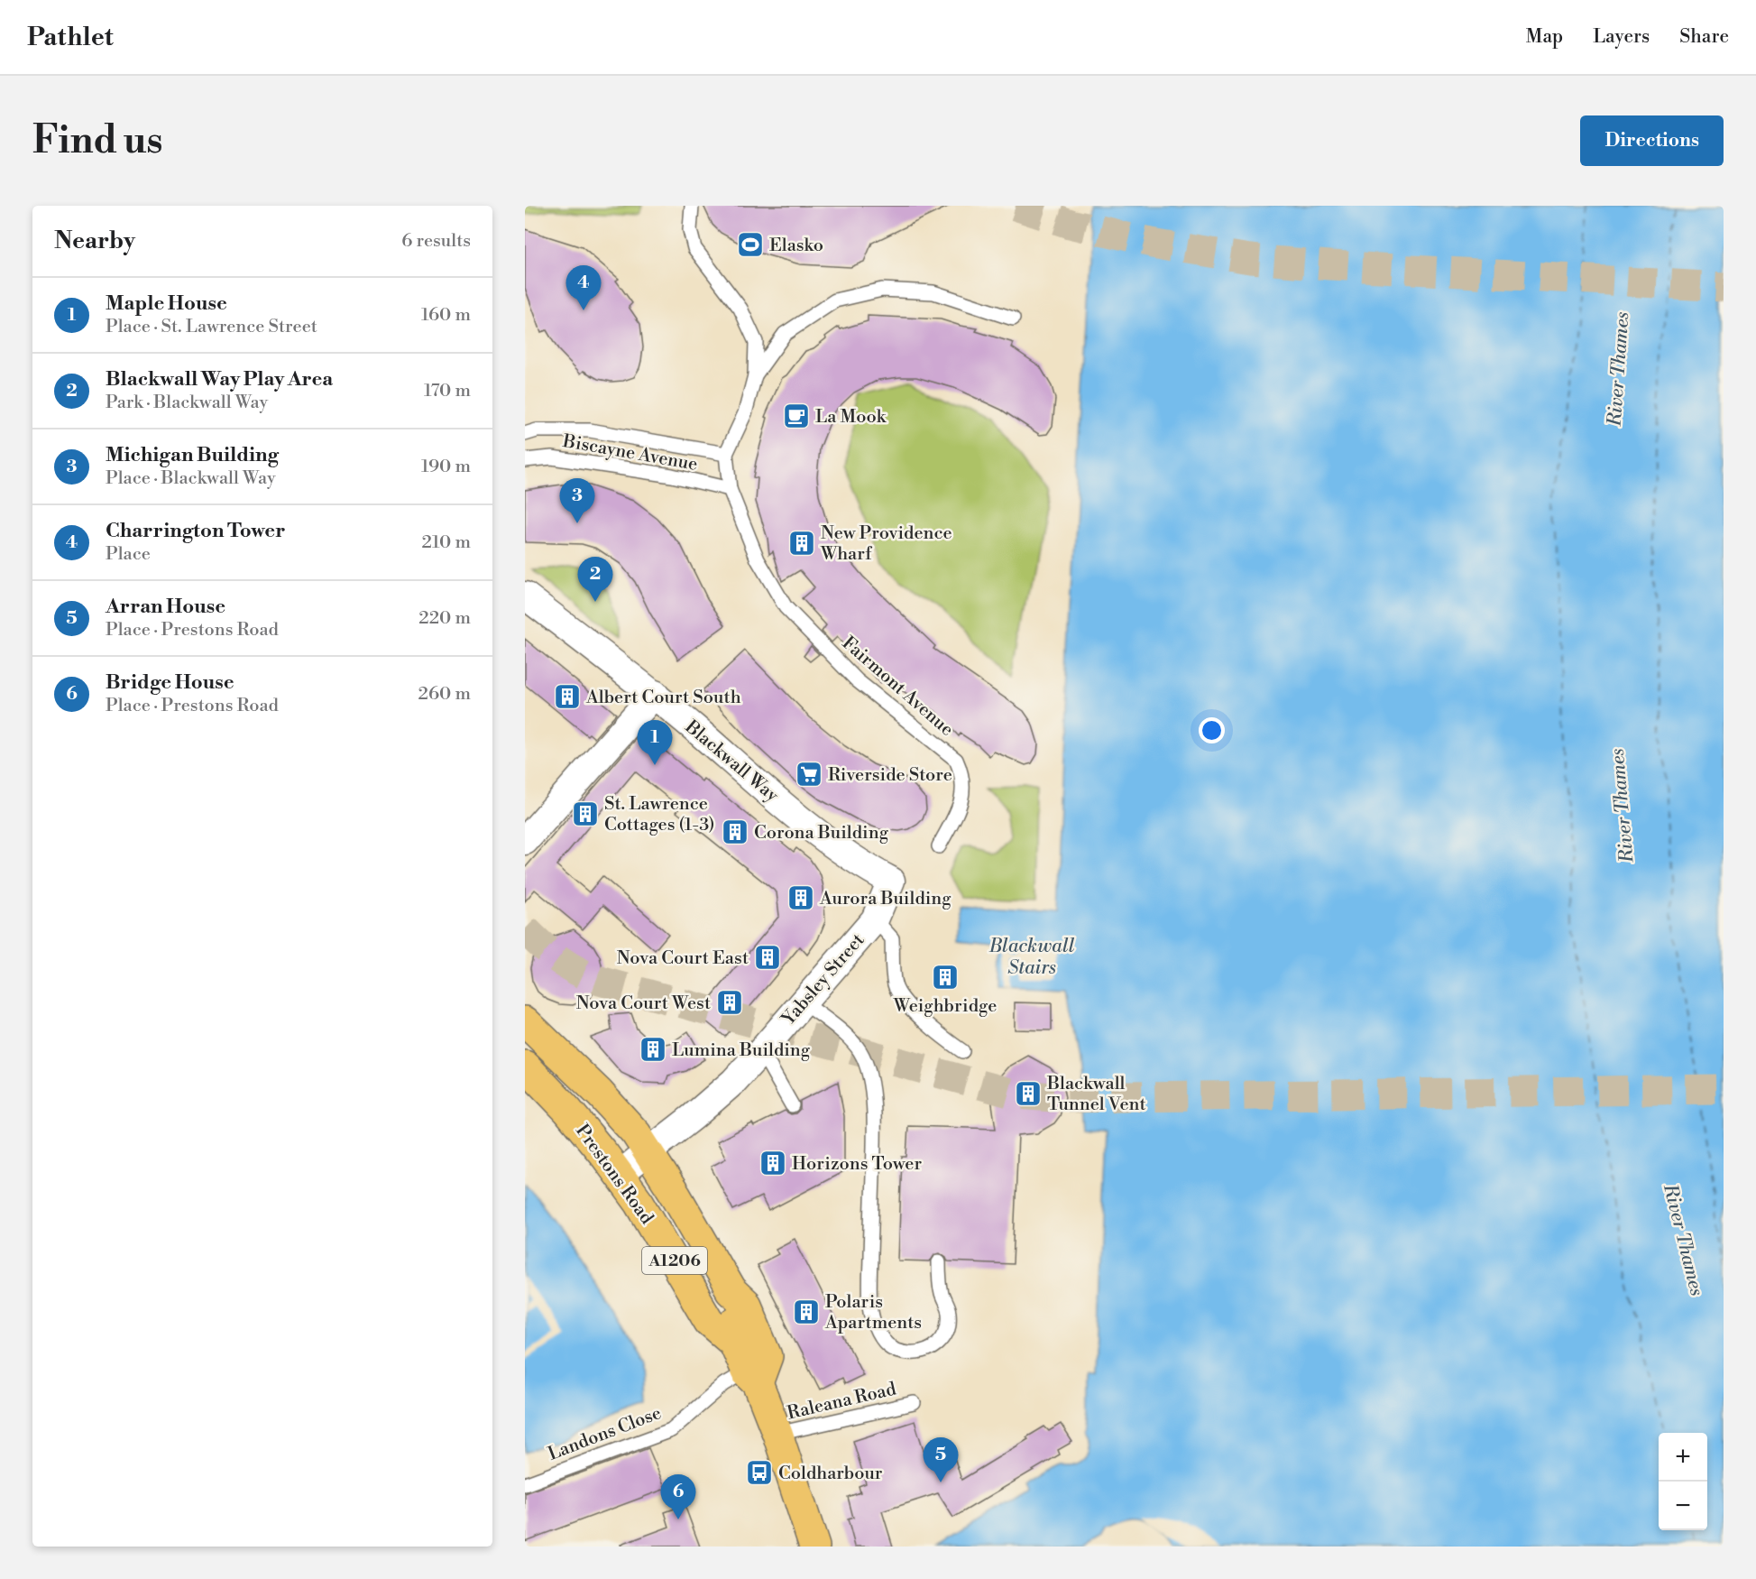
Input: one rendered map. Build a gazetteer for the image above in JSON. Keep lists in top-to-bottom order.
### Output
{
  "streets": {
    "main road": ["Prestons Road", "A1206"],
    "street": ["Blackwall Way", "Yabsley Street"],
    "lane": [
      "Biscayne Avenue",
      "Fairmont Avenue",
      "Raleana Road",
      "Landons Close"
    ]
  },
  "crossings": [
    ["Biscayne Avenue", "Fairmont Avenue"],
    ["Blackwall Way", "Yabsley Street"],
    ["Yabsley Street", "Prestons Road"],
    ["Prestons Road", "Raleana Road"],
    ["Prestons Road", "Landons Close"]
  ],
  "water": ["River Thames", "Blackwall Stairs"],
  "places": {
    "sports": ["Elasko"],
    "cafe": ["La Mook"],
    "building": [
      "New Providence Wharf",
      "Albert Court South",
      "St. Lawrence Cottages (1-3)",
      "Corona Building",
      "Aurora Building",
      "Nova Court East",
      "Weighbridge",
      "Nova Court West",
      "Lumina Building",
      "Blackwall Tunnel Vent",
      "Horizons Tower",
      "Polaris Apartments"
    ],
    "supermarket": ["Riverside Store"],
    "bus stop": ["Coldharbour"]
  },
  "page": {
    "header": "Pathlet",
    "nav": ["Map", "Layers", "Share"],
    "buttons": "Directions",
    "title": "Find us",
    "heading": ["Nearby", "6 results"],
    "pins": [
      "4",
      "3",
      "2",
      "1",
      "5",
      "6"
    ],
    "list": [
      {
        "mark": "1",
        "name": "Maple House",
        "note": "Place · St. Lawrence Street",
        "value": "160 m"
      },
      {
        "mark": "2",
        "name": "Blackwall Way Play Area",
        "note": "Park · Blackwall Way",
        "value": "170 m"
      },
      {
        "mark": "3",
        "name": "Michigan Building",
        "note": "Place · Blackwall Way",
        "value": "190 m"
      },
      {
        "mark": "4",
        "name": "Charrington Tower",
        "note": "Place",
        "value": "210 m"
      },
      {
        "mark": "5",
        "name": "Arran House",
        "note": "Place · Prestons Road",
        "value": "220 m"
      },
      {
        "mark": "6",
        "name": "Bridge House",
        "note": "Place · Prestons Road",
        "value": "260 m"
      }
    ],
    "map_buttons": ["+", "−"]
  }
}
